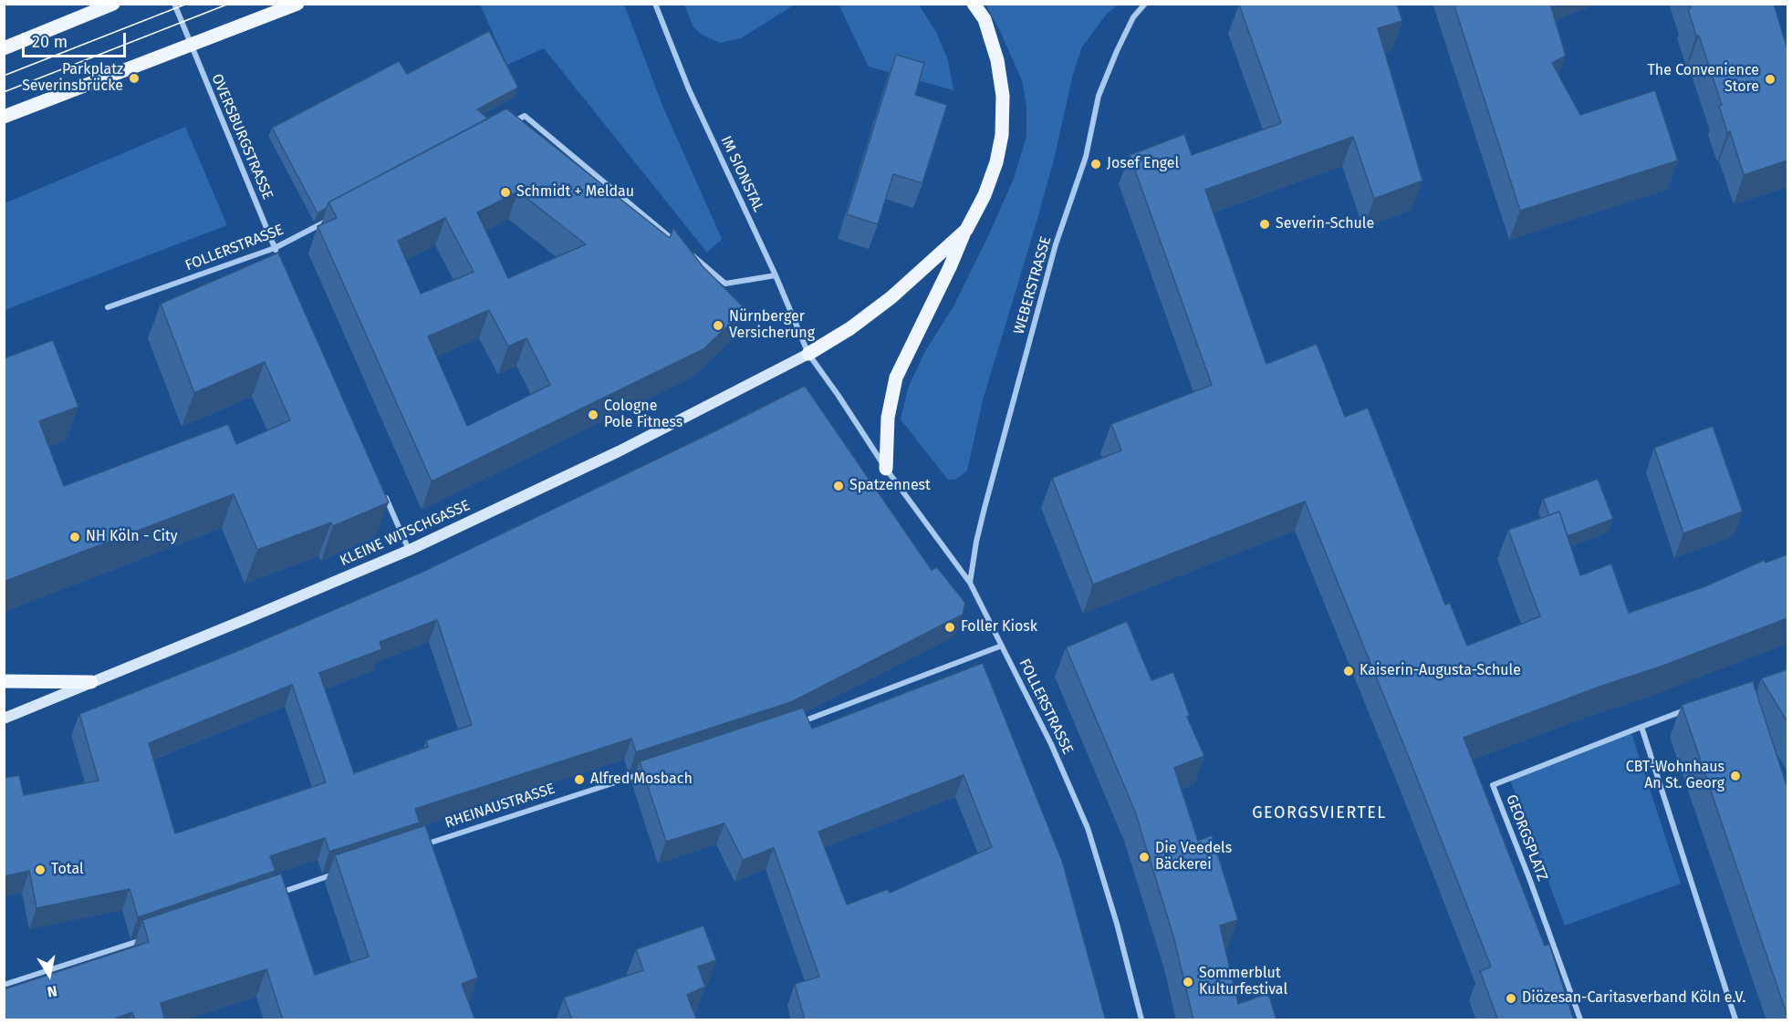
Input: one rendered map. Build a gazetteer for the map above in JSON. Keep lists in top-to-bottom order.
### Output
{
  "streets": {
    "street": [
      "OVERSBURGSTRASSE",
      "IM SIONSTAL",
      "FOLLERSTRASSE",
      "WEBERSTRASSE",
      "KLEINE WITSCHGASSE",
      "RHEINAUSTRASSE",
      "GEORGSPLATZ"
    ]
  },
  "crossings": [
    ["OVERSBURGSTRASSE", "FOLLERSTRASSE"],
    ["IM SIONSTAL", "FOLLERSTRASSE"],
    ["IM SIONSTAL", "KLEINE WITSCHGASSE"],
    ["FOLLERSTRASSE", "WEBERSTRASSE"],
    ["FOLLERSTRASSE", "KLEINE WITSCHGASSE"]
  ],
  "districts": ["GEORGSVIERTEL"],
  "places": [
    "Parkplatz Severinsbrücke",
    "The Convenience Store",
    "Josef Engel",
    "Schmidt + Meldau",
    "Severin-Schule",
    "Nürnberger Versicherung",
    "Cologne Pole Fitness",
    "Spatzennest",
    "NH Köln - City",
    "Foller Kiosk",
    "Kaiserin-Augusta-Schule",
    "CBT-Wohnhaus An St. Georg",
    "Alfred Mosbach",
    "Die Veedels Bäckerei",
    "Total",
    "Sommerblut Kulturfestival",
    "Diözesan-Caritasverband Köln e.V."
  ],
  "scale_bar": "20 m",
  "north": "bottom"
}
